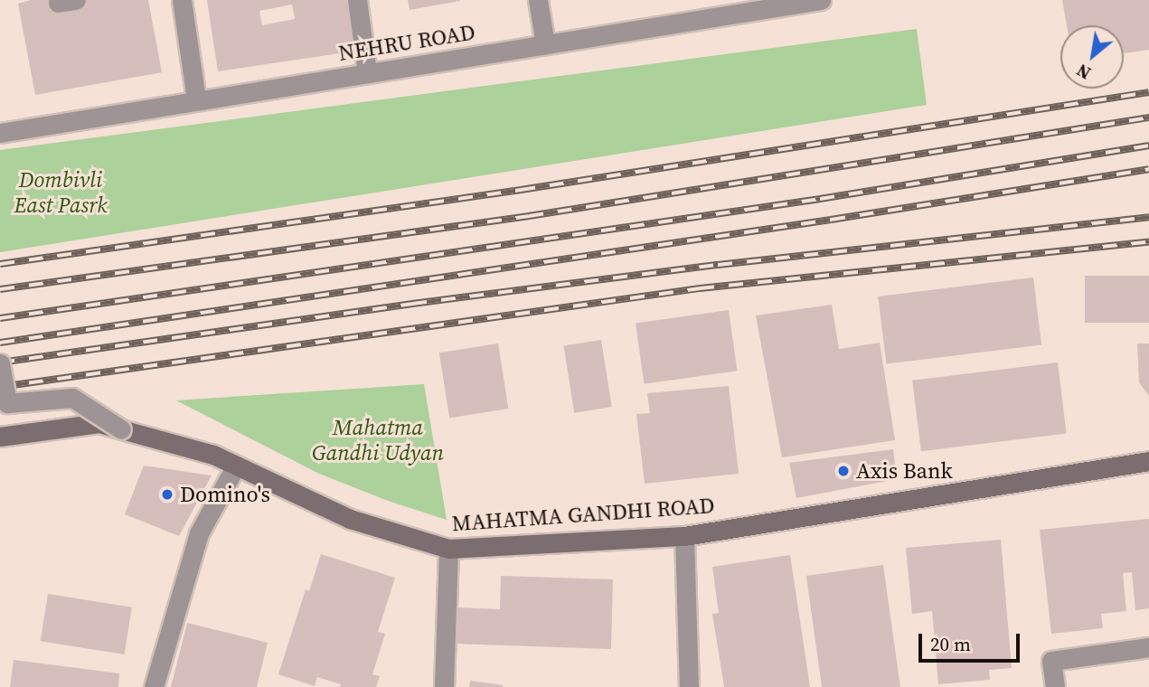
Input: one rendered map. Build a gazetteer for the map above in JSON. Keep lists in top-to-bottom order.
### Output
{
  "streets": {
    "street": ["NEHRU ROAD", "MAHATMA GANDHI ROAD"]
  },
  "parks": ["Dombivli East Pasrk", "Mahatma Gandhi Udyan"],
  "places": ["Axis Bank", "Domino's"],
  "scale_bar": "20 m",
  "north": "bottom left"
}
